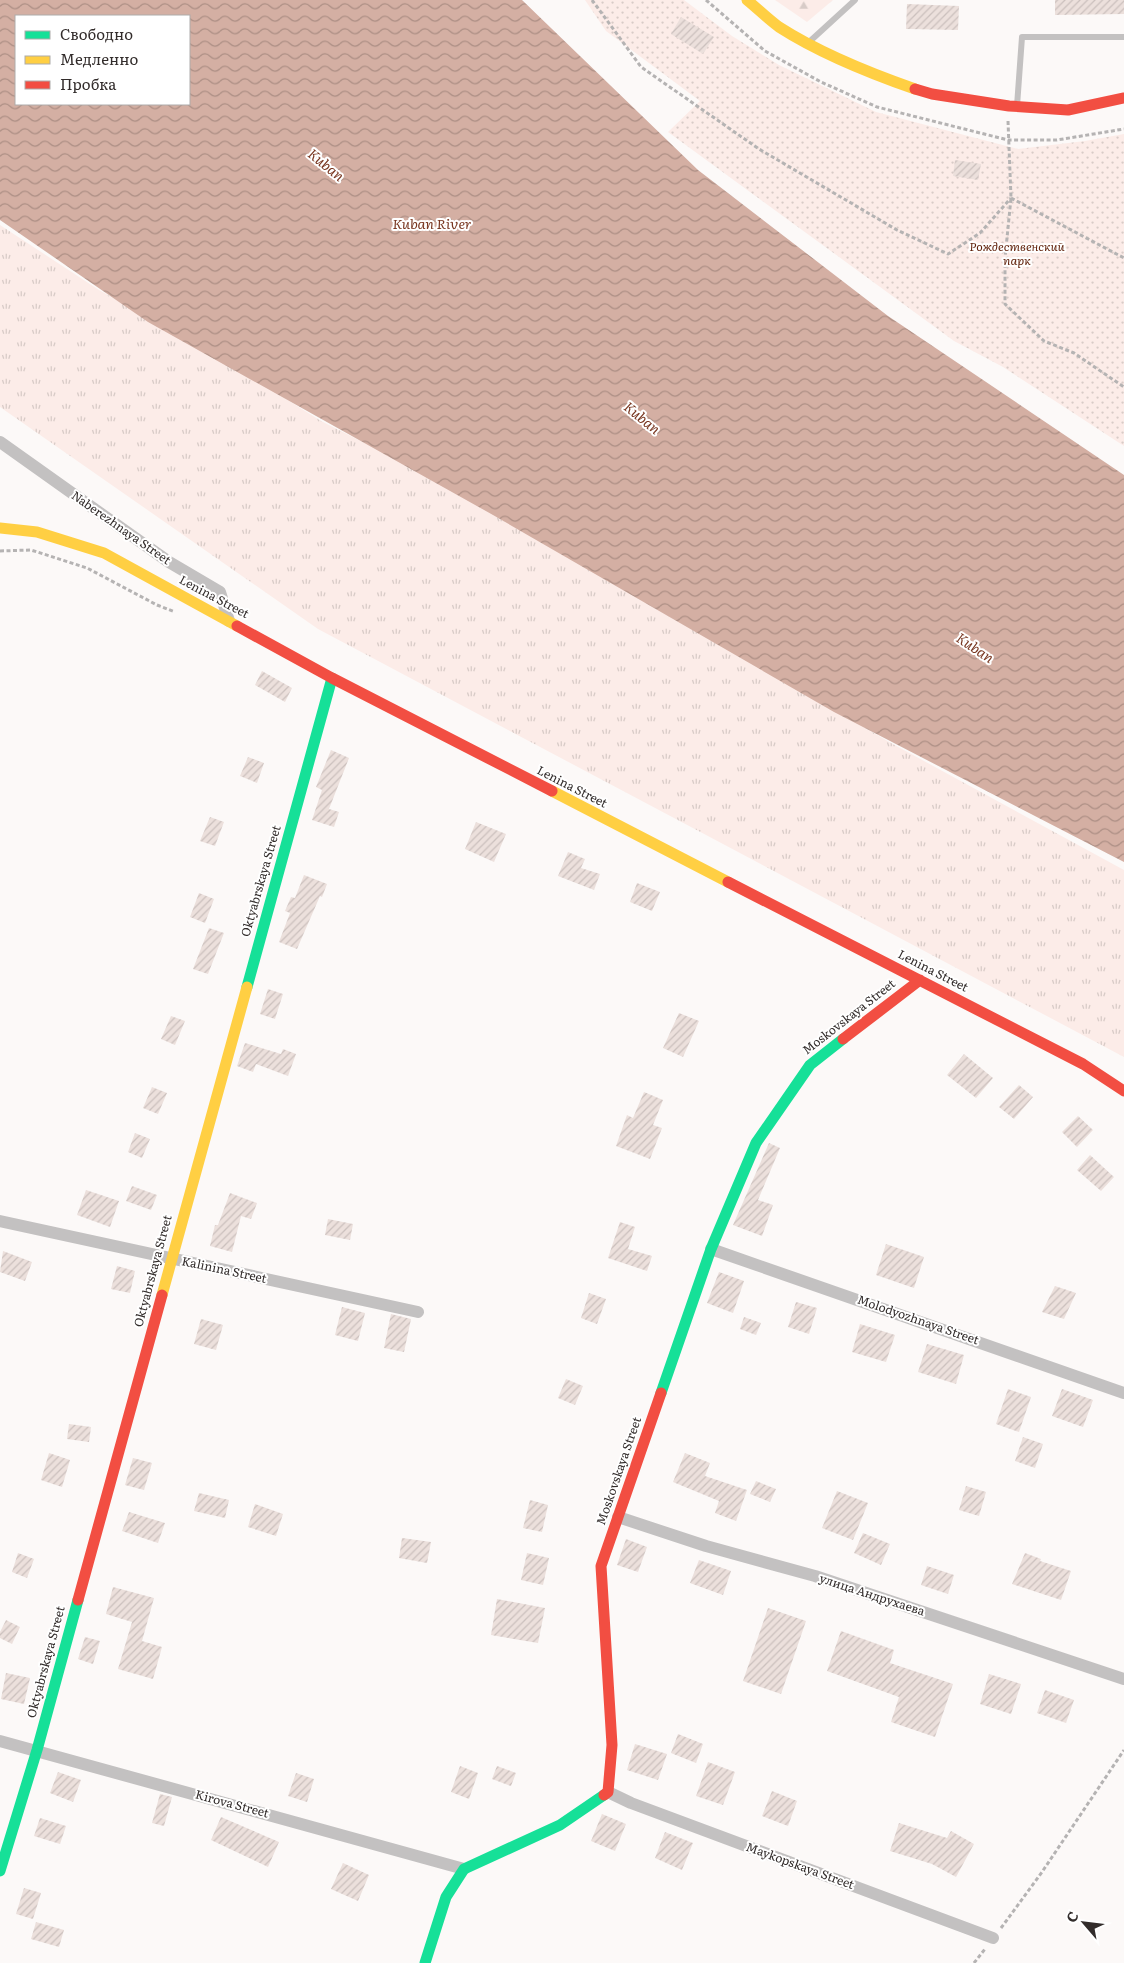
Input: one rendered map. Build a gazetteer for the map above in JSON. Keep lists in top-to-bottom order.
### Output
{
  "streets": {
    "street": [
      "Naberezhnaya Street",
      "Lenina Street",
      "Oktyabrskaya Street",
      "Moskovskaya Street",
      "Kalinina Street",
      "Molodyozhnaya Street",
      "улица Андрухаева",
      "Kirova Street",
      "Maykopskaya Street"
    ]
  },
  "crossings": [
    ["Naberezhnaya Street", "Lenina Street"],
    ["Lenina Street", "Oktyabrskaya Street"],
    ["Lenina Street", "Moskovskaya Street"],
    ["Oktyabrskaya Street", "Kalinina Street"],
    ["Oktyabrskaya Street", "Kirova Street"],
    ["Moskovskaya Street", "Molodyozhnaya Street"],
    ["Moskovskaya Street", "улица Андрухаева"],
    ["Moskovskaya Street", "Maykopskaya Street"]
  ],
  "water": ["Kuban", "Kuban River"],
  "parks": ["Рождественский парк"],
  "legend": ["Свободно", "Медленно", "Пробка"],
  "north": "top left"
}
